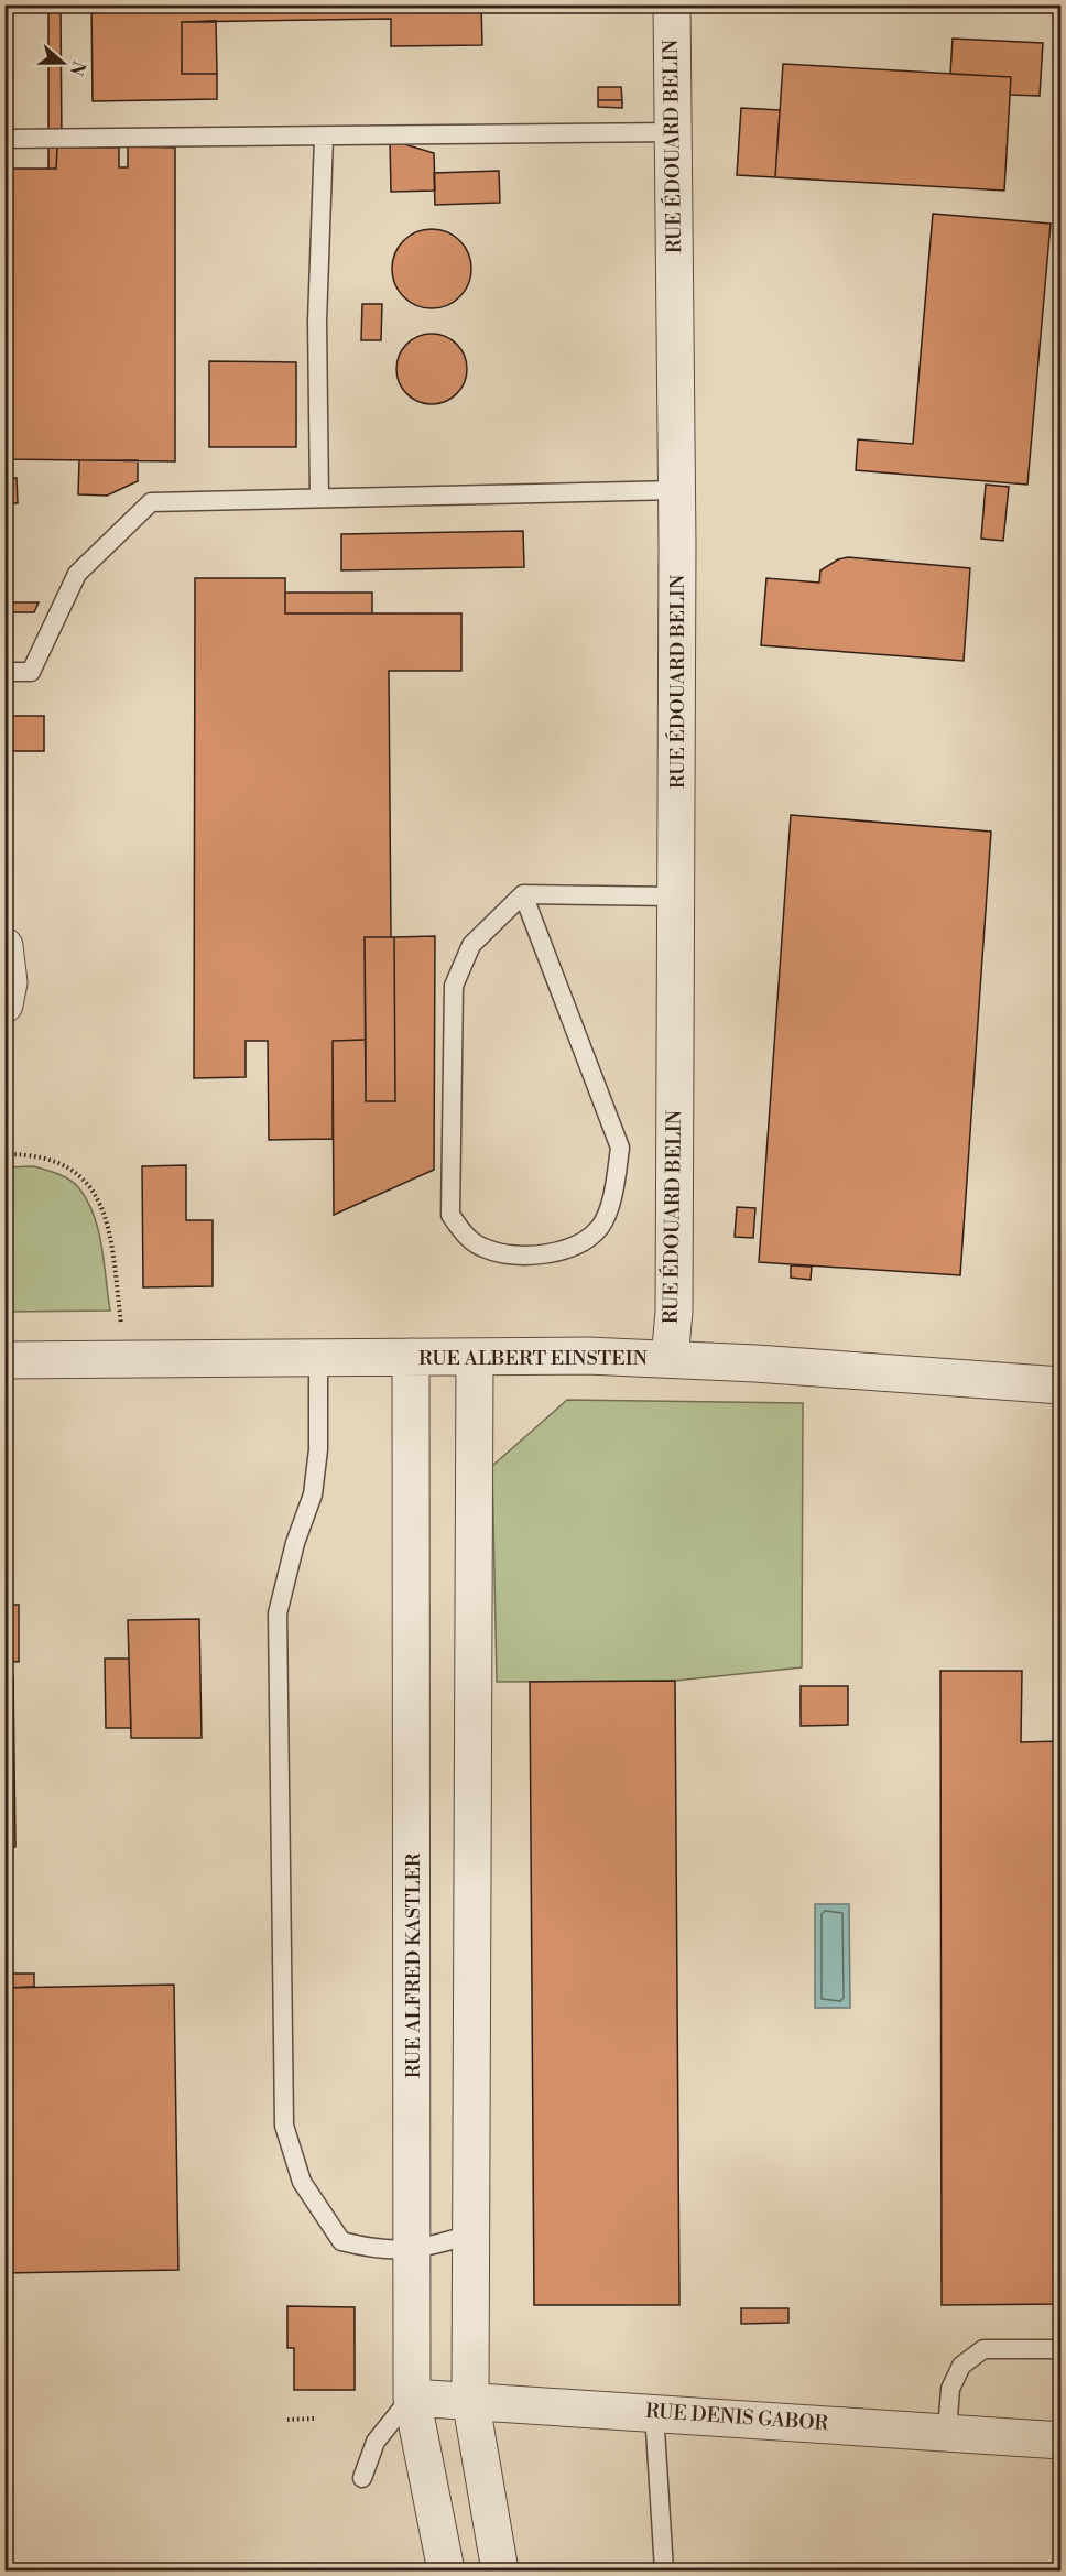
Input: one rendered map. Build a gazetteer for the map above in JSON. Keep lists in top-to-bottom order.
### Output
{
  "streets": {
    "street": [
      "RUE ÉDOUARD BELIN",
      "RUE ALBERT EINSTEIN",
      "RUE ALFRED KASTLER",
      "RUE DENIS GABOR"
    ]
  },
  "crossings": [
    ["RUE ÉDOUARD BELIN", "RUE ALBERT EINSTEIN"],
    ["RUE ALBERT EINSTEIN", "RUE ALFRED KASTLER"],
    ["RUE ALFRED KASTLER", "RUE DENIS GABOR"]
  ],
  "north": "right"
}
